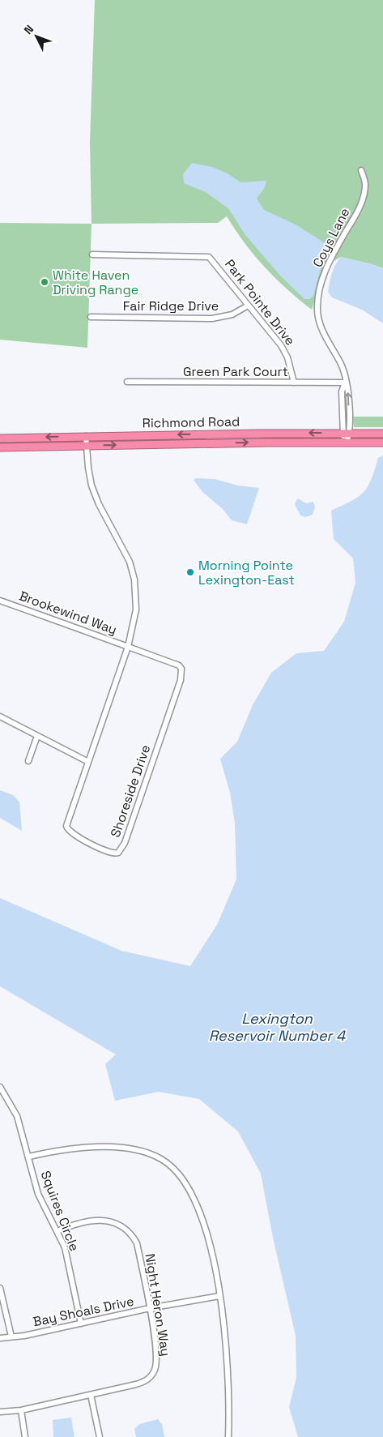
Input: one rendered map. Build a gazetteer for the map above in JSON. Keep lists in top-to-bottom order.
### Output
{
  "streets": {
    "highway": ["Richmond Road"],
    "street": [
      "Coys Lane",
      "Park Pointe Drive",
      "Fair Ridge Drive",
      "Green Park Court",
      "Brookewind Way",
      "Shoreside Drive",
      "Squires Circle",
      "Night Heron Way",
      "Bay Shoals Drive"
    ]
  },
  "crossings": [
    ["Coys Lane", "Green Park Court"],
    ["Coys Lane", "Richmond Road"],
    ["Park Pointe Drive", "Fair Ridge Drive"],
    ["Park Pointe Drive", "Green Park Court"],
    ["Richmond Road", "Shoreside Drive"],
    ["Brookewind Way", "Shoreside Drive"],
    ["Squires Circle", "Night Heron Way"],
    ["Squires Circle", "Bay Shoals Drive"],
    ["Night Heron Way", "Bay Shoals Drive"]
  ],
  "water": ["Lexington Reservoir Number 4"],
  "places": ["White Haven Driving Range", "Morning Pointe Lexington-East"],
  "north": "top left"
}
